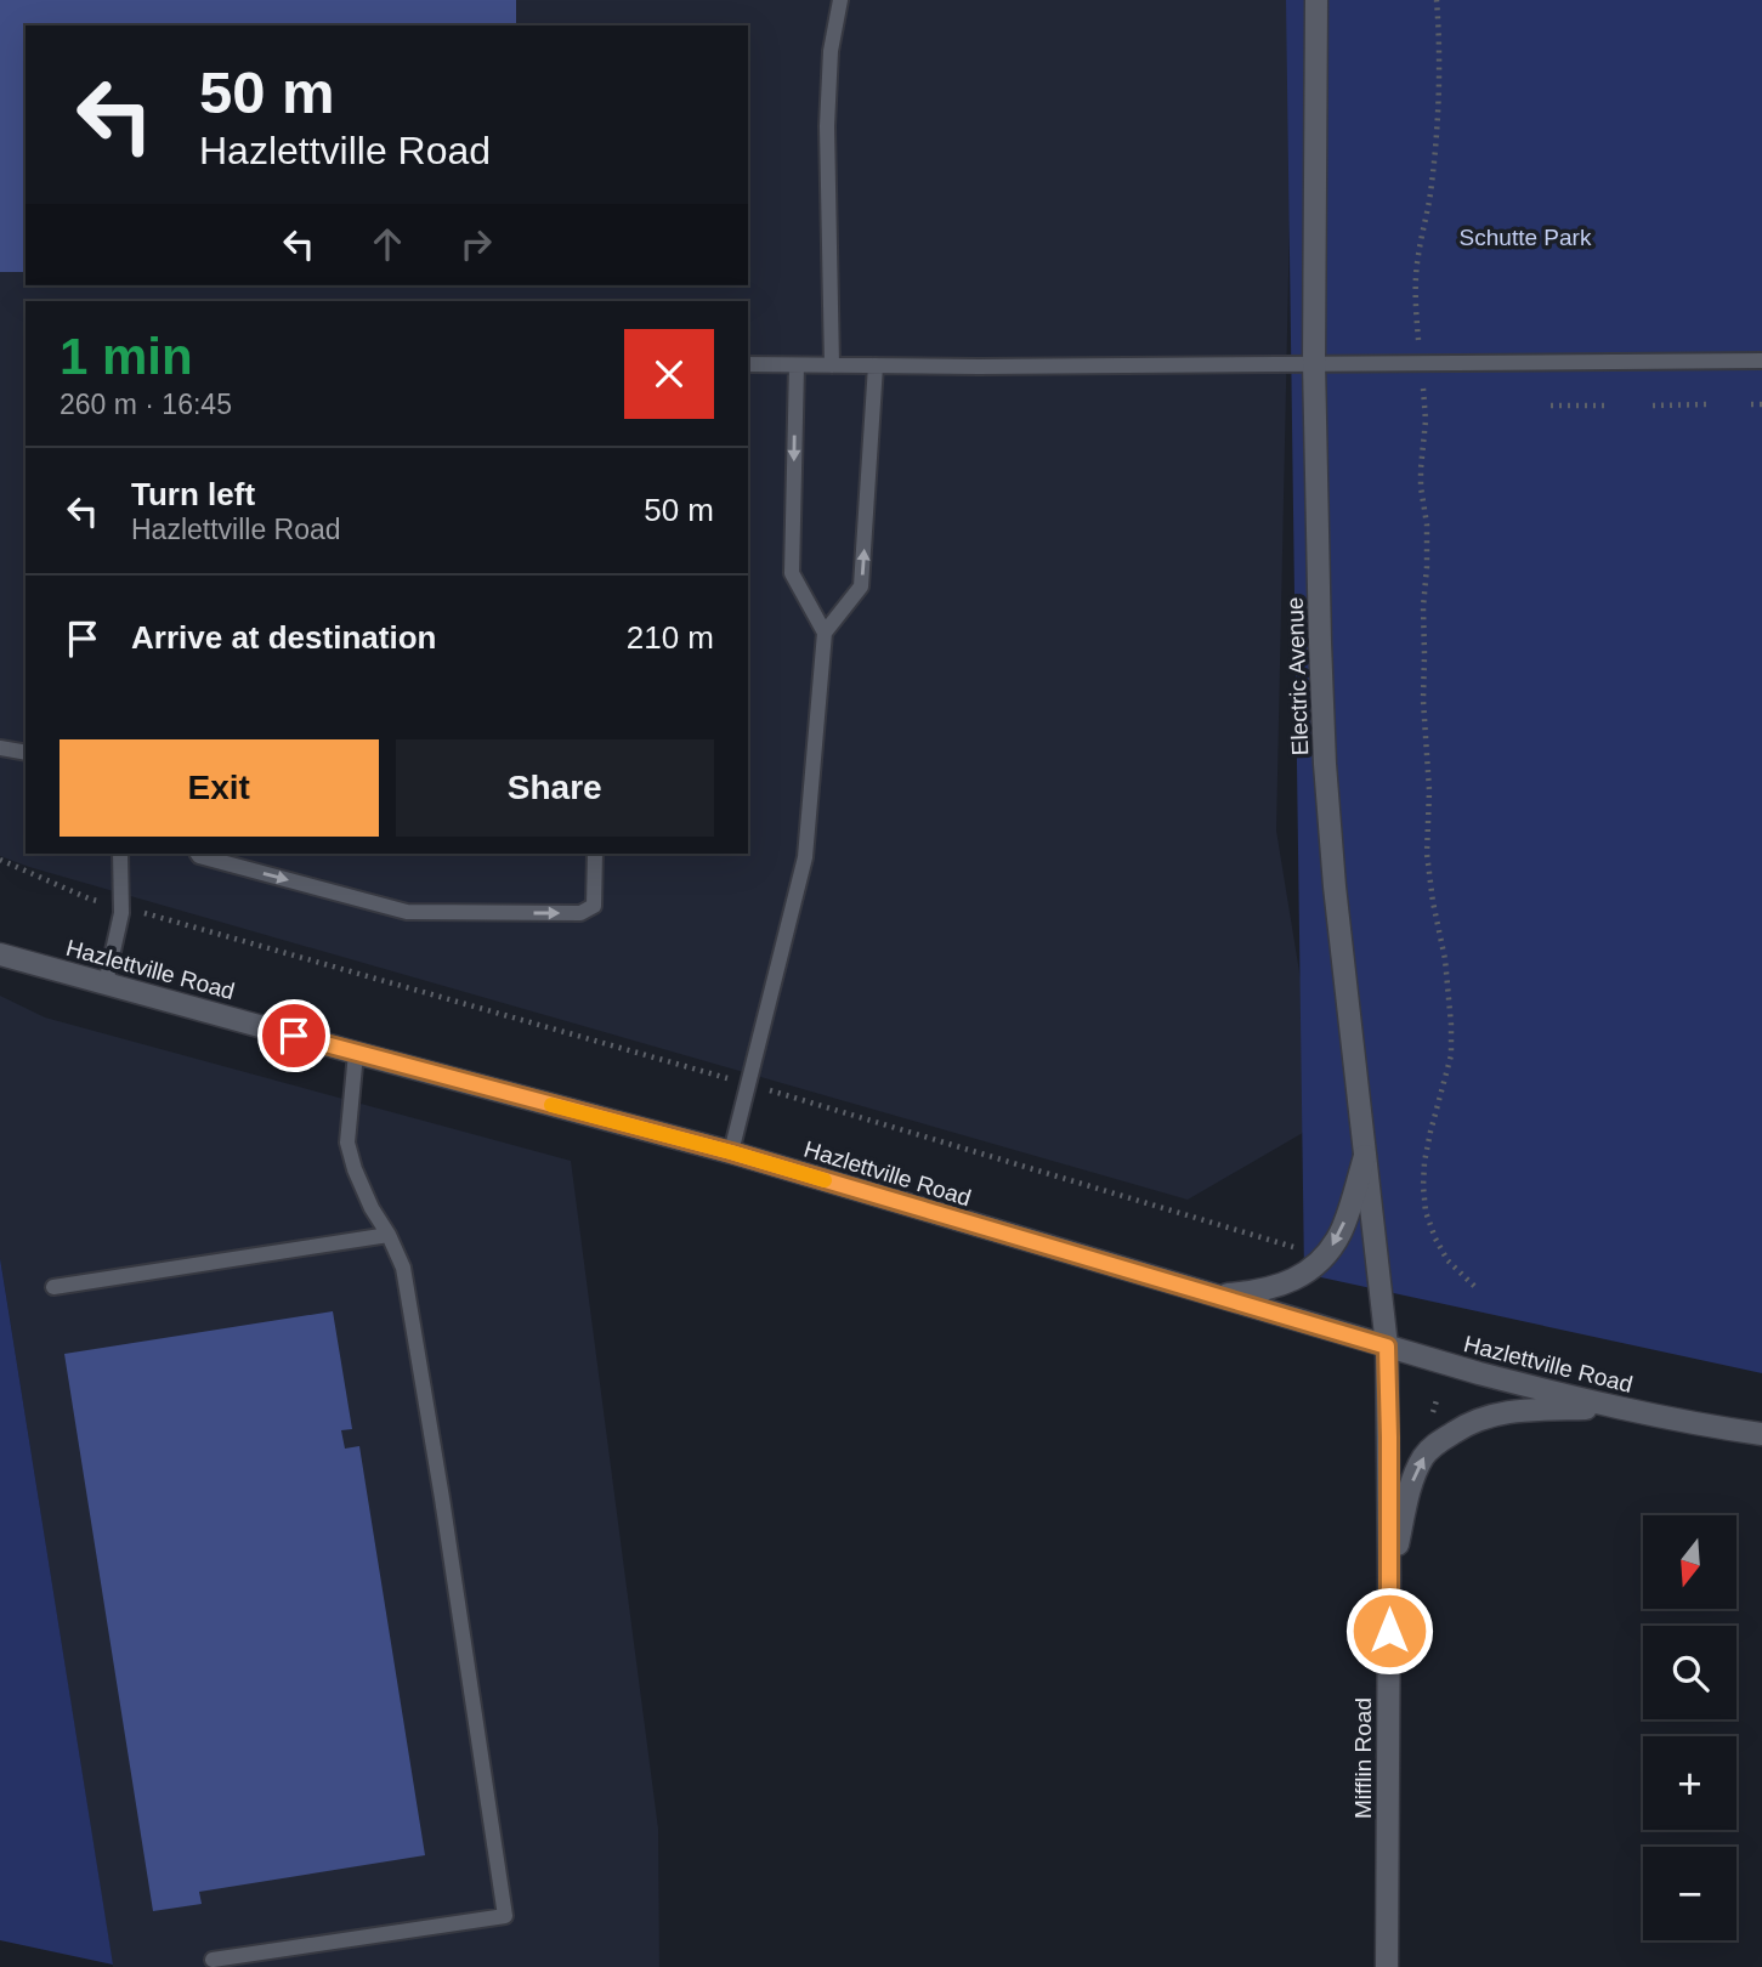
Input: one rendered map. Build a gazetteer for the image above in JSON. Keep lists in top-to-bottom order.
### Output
{
  "streets": {
    "main road": ["Electric Avenue", "Hazlettville Road", "Mifflin Road"]
  },
  "crossings": [
    ["Electric Avenue", "Hazlettville Road"],
    ["Electric Avenue", "Mifflin Road"],
    ["Hazlettville Road", "Mifflin Road"]
  ],
  "parks": ["Schutte Park"],
  "north": "bottom",
  "page": {
    "turn": ["50 m", "Hazlettville Road"],
    "heading": ["1 min", "260 m · 16:45"],
    "list": [
      {
        "name": "Turn left",
        "note": "Hazlettville Road",
        "value": "50 m"
      },
      {
        "name": "Arrive at destination",
        "value": "210 m"
      }
    ],
    "buttons": ["Exit", "Share"],
    "map_buttons": ["+", "−"]
  }
}
